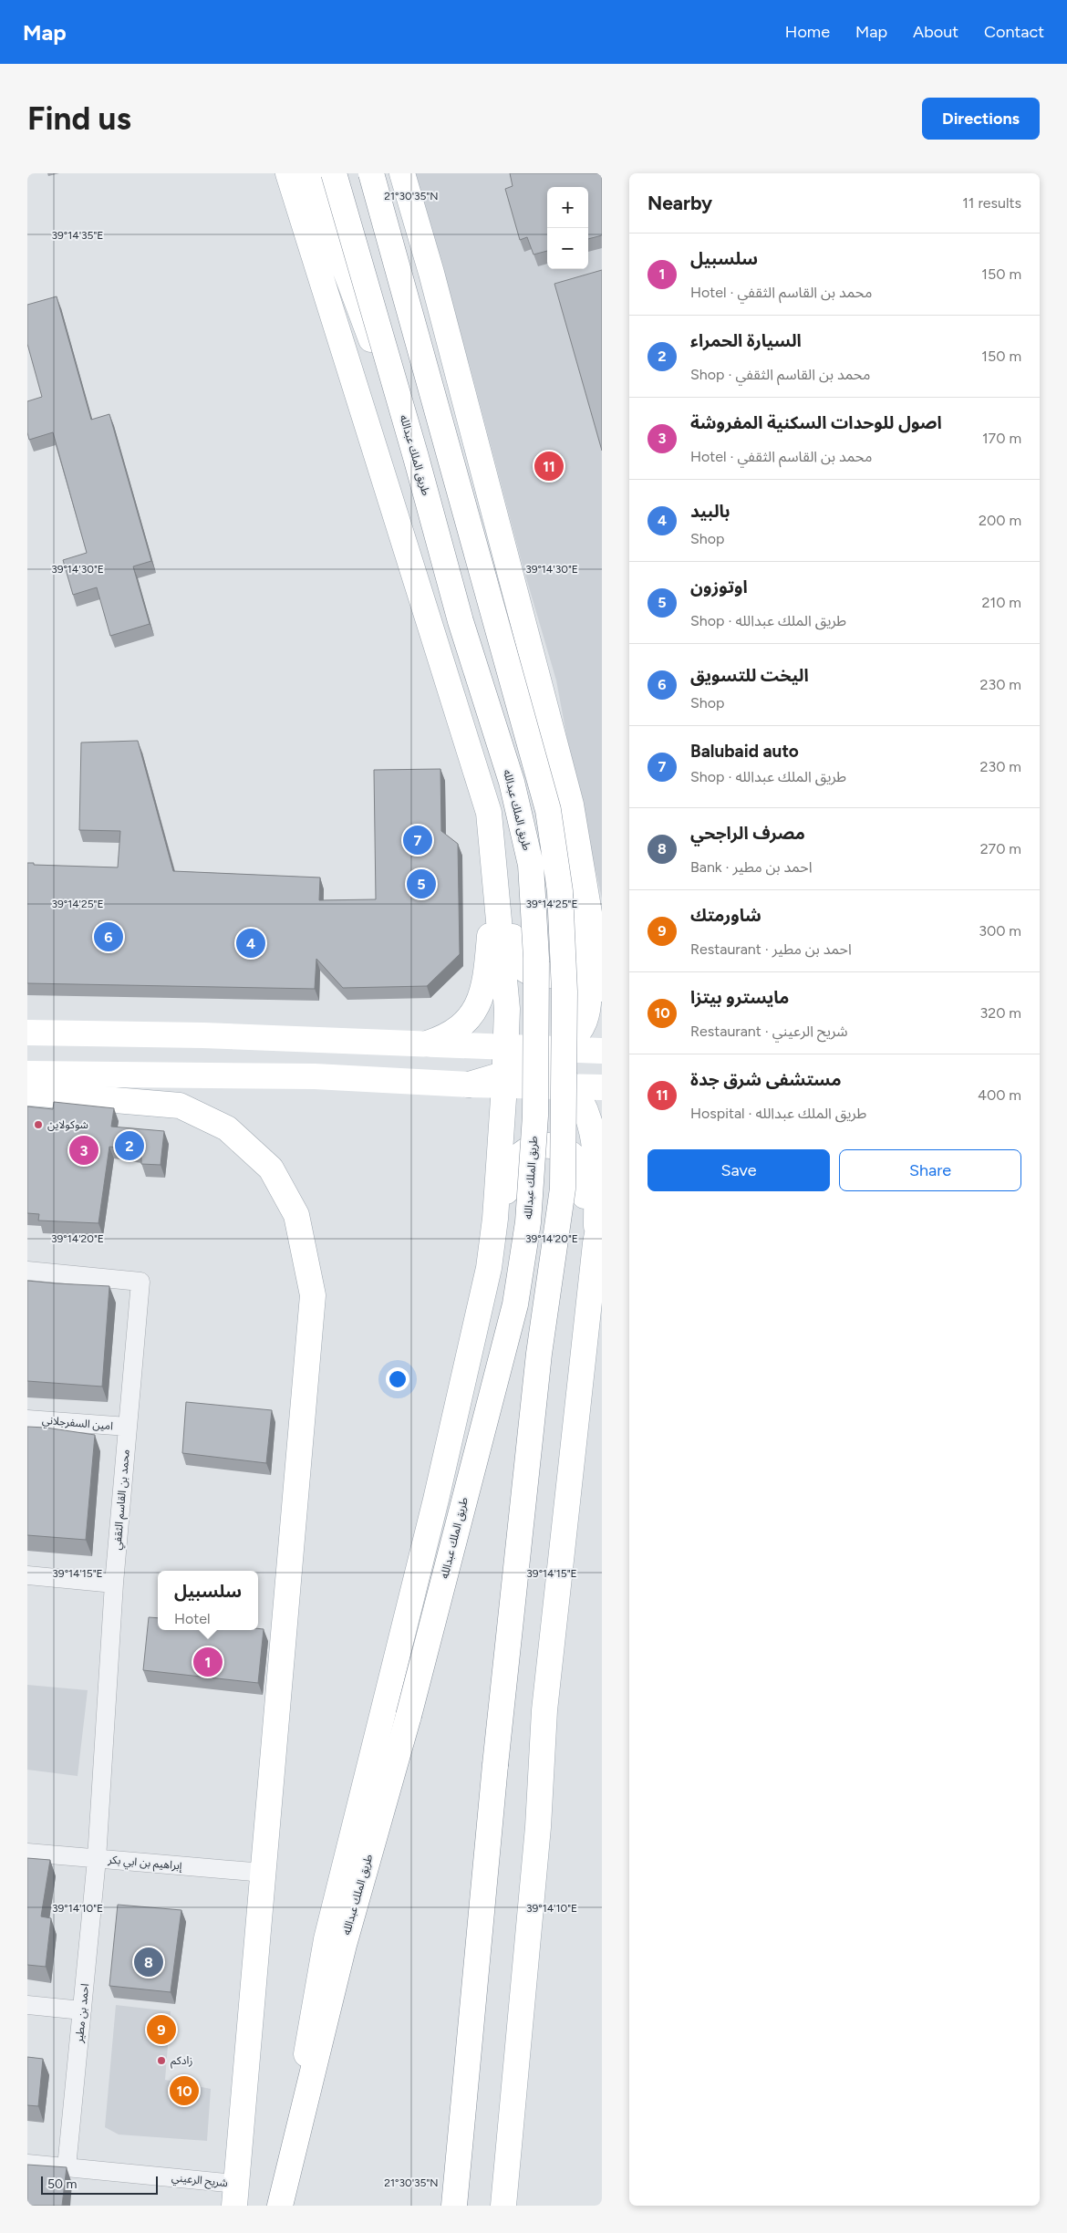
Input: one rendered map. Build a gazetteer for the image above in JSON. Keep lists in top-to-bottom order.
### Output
{
  "streets": {
    "main road": ["طريق الملك عبدالله"],
    "street": [
      "امين السفرجلاني",
      "محمد بن القاسم الثقفي",
      "إبراهيم بن ابي بكر",
      "احمد بن مطير",
      "شريح الرعيني"
    ]
  },
  "crossings": [
    ["امين السفرجلاني", "محمد بن القاسم الثقفي"],
    ["محمد بن القاسم الثقفي", "إبراهيم بن ابي بكر"],
    ["محمد بن القاسم الثقفي", "احمد بن مطير"],
    ["إبراهيم بن ابي بكر", "احمد بن مطير"],
    ["احمد بن مطير", "شريح الرعيني"]
  ],
  "places": ["شوكولاين", "زادكم"],
  "scale_bar": "50 m",
  "page": {
    "header": "Map",
    "nav": [
      "Home",
      "Map",
      "About",
      "Contact"
    ],
    "buttons": [
      "Directions",
      ["Save", "Share"]
    ],
    "title": "Find us",
    "heading": ["Nearby", "11 results"],
    "map_buttons": ["+", "−"],
    "list": [
      {
        "mark": "1",
        "name": "سلسبيل",
        "note": "Hotel · محمد بن القاسم الثقفي",
        "value": "150 m"
      },
      {
        "mark": "2",
        "name": "السيارة الحمراء",
        "note": "Shop · محمد بن القاسم الثقفي",
        "value": "150 m"
      },
      {
        "mark": "3",
        "name": "اصول للوحدات السكنية المفروشة",
        "note": "Hotel · محمد بن القاسم الثقفي",
        "value": "170 m"
      },
      {
        "mark": "4",
        "name": "بالبيد",
        "note": "Shop",
        "value": "200 m"
      },
      {
        "mark": "5",
        "name": "اوتوزون",
        "note": "Shop · طريق الملك عبدالله",
        "value": "210 m"
      },
      {
        "mark": "6",
        "name": "اليخت للتسويق",
        "note": "Shop",
        "value": "230 m"
      },
      {
        "mark": "7",
        "name": "Balubaid auto",
        "note": "Shop · طريق الملك عبدالله",
        "value": "230 m"
      },
      {
        "mark": "8",
        "name": "مصرف الراجحي",
        "note": "Bank · احمد بن مطير",
        "value": "270 m"
      },
      {
        "mark": "9",
        "name": "شاورمتك",
        "note": "Restaurant · احمد بن مطير",
        "value": "300 m"
      },
      {
        "mark": "10",
        "name": "مايسترو بيتزا",
        "note": "Restaurant · شريح الرعيني",
        "value": "320 m"
      },
      {
        "mark": "11",
        "name": "مستشفى شرق جدة",
        "note": "Hospital · طريق الملك عبدالله",
        "value": "400 m"
      }
    ],
    "pins": [
      "11",
      "7",
      "5",
      "6",
      "4",
      "2",
      "3",
      "1",
      "8",
      "9",
      "10"
    ],
    "popup": ["سلسبيل", "Hotel"],
    "scale": "50 m"
  },
  "coordinates": [
    "21°30'35\"N",
    "39°14'35\"E",
    "39°14'30\"E",
    "39°14'25\"E",
    "39°14'20\"E",
    "39°14'15\"E",
    "39°14'10\"E"
  ]
}
